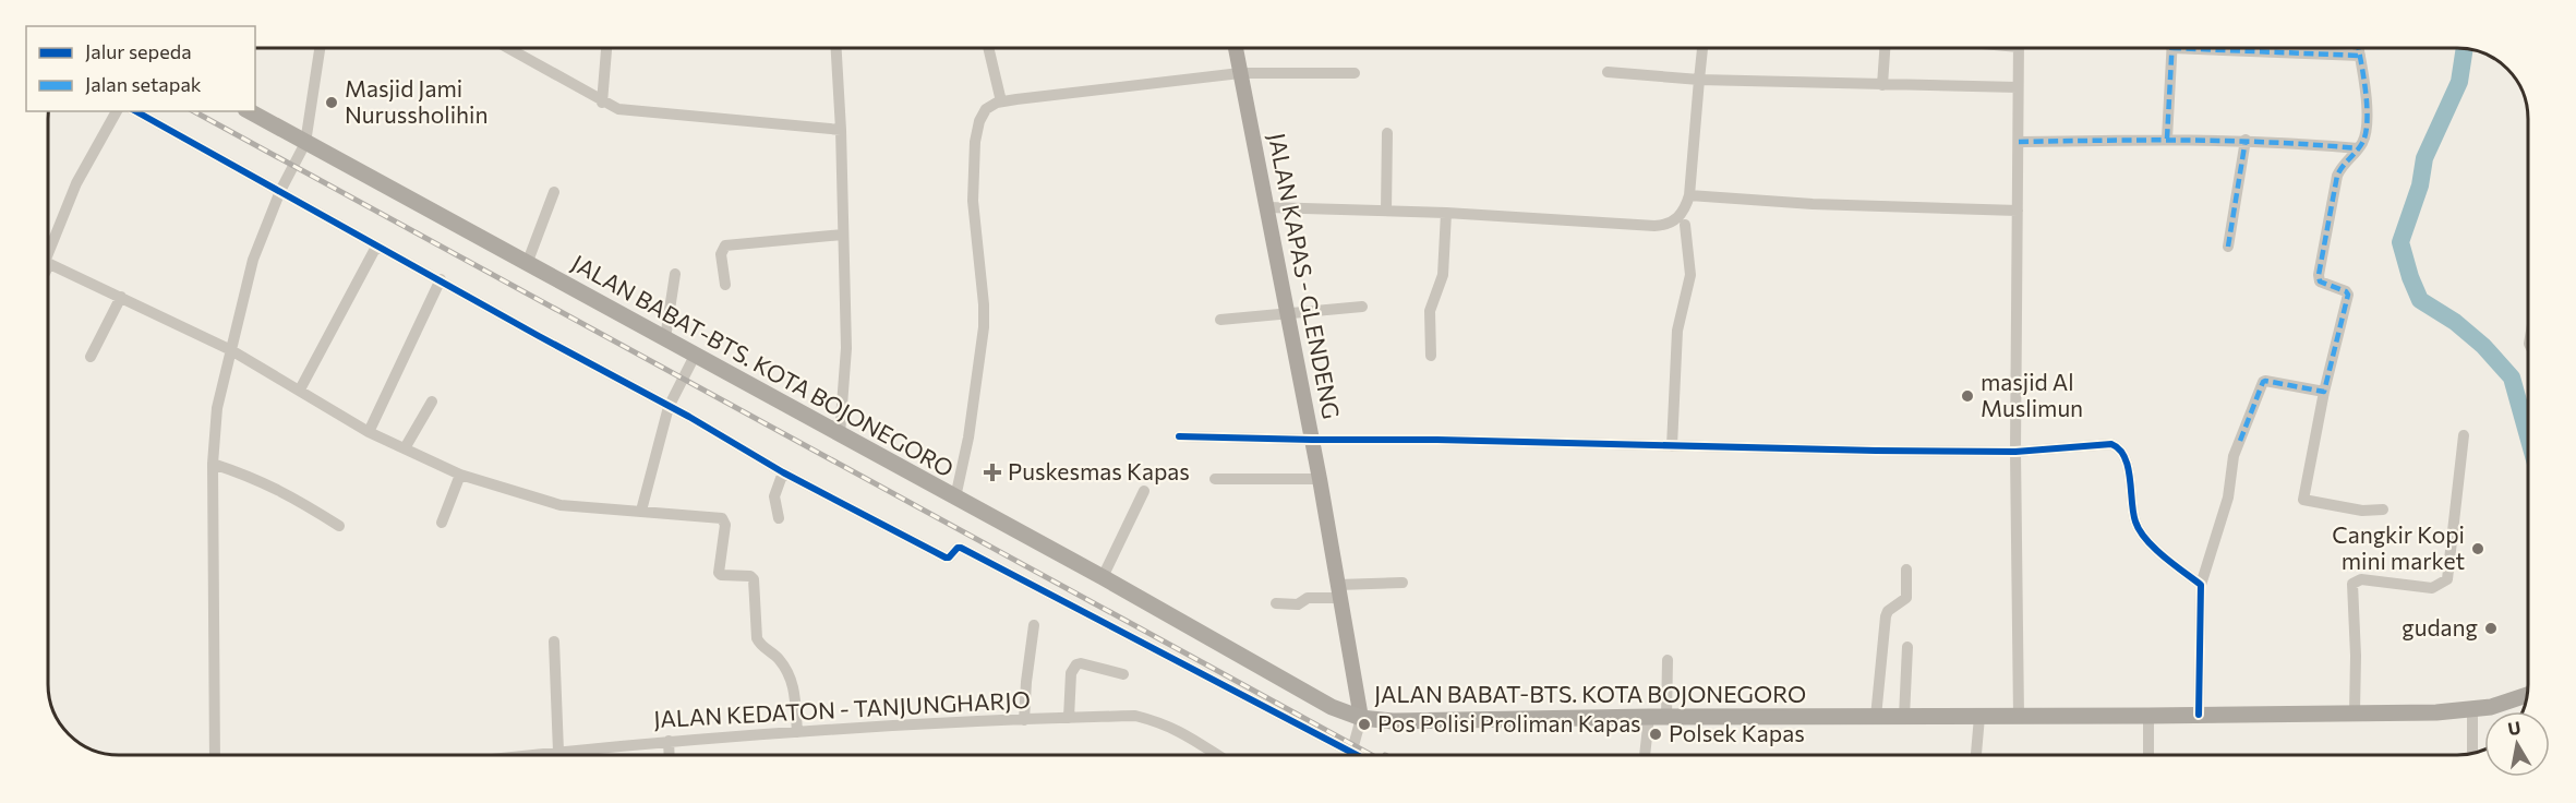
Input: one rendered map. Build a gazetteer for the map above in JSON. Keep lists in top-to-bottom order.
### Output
{
  "streets": {
    "highway": ["JALAN BABAT-BTS. KOTA BOJONEGORO"],
    "main road": ["JALAN KAPAS - GLENDENG"],
    "street": ["JALAN KEDATON - TANJUNGHARJO"]
  },
  "crossings": [
    ["JALAN KAPAS - GLENDENG", "JALAN BABAT-BTS. KOTA BOJONEGORO"]
  ],
  "places": {
    "other": [
      "Masjid Jami Nurussholihin",
      "masjid Al Muslimun",
      "Cangkir Kopi mini market",
      "gudang",
      "Pos Polisi Proliman Kapas",
      "Polsek Kapas"
    ],
    "health": ["Puskesmas Kapas"]
  },
  "legend": ["Jalur sepeda", "Jalan setapak"],
  "north": "top"
}
